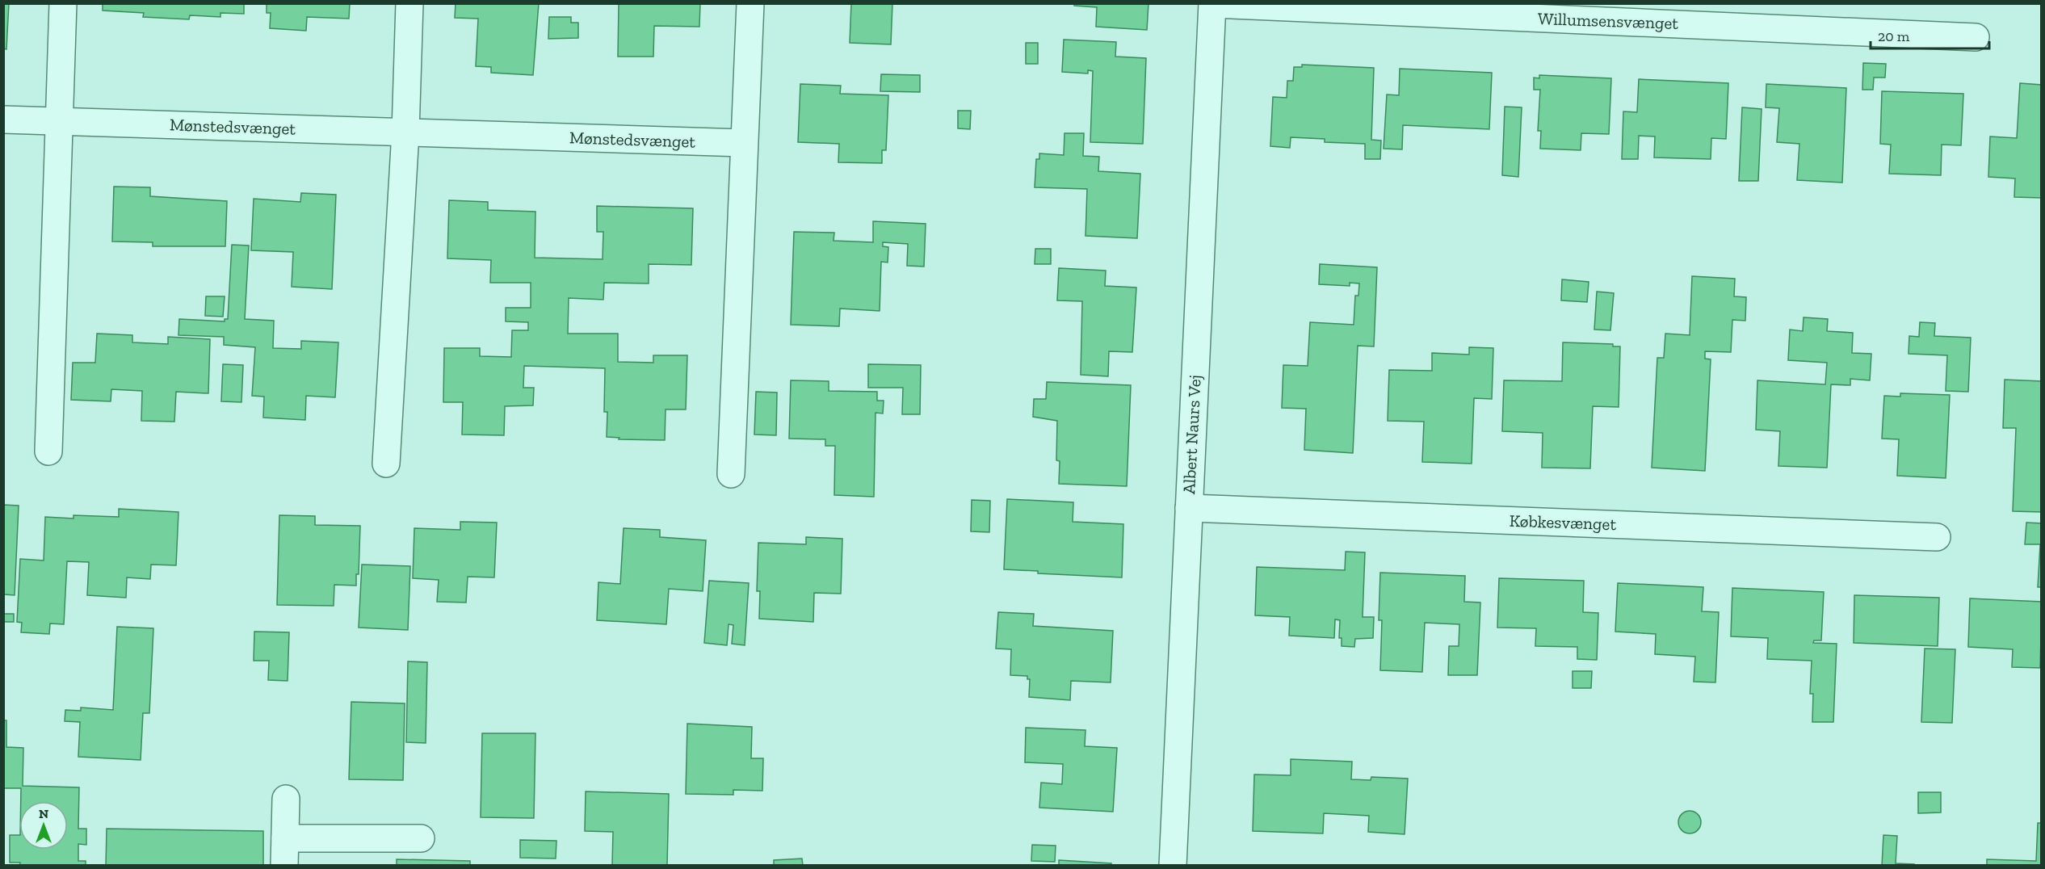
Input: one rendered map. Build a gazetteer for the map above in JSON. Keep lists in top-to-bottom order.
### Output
{
  "streets": {
    "street": [
      "Willumsensvænget",
      "Mønstedsvænget",
      "Albert Naurs Vej",
      "Købkesvænget"
    ]
  },
  "crossings": [
    ["Willumsensvænget", "Albert Naurs Vej"],
    ["Albert Naurs Vej", "Købkesvænget"]
  ],
  "scale_bar": "20 m",
  "north": "top"
}
